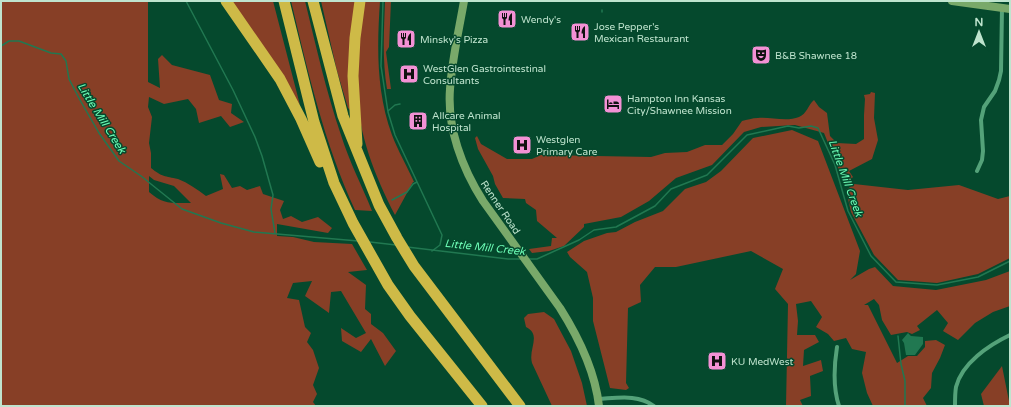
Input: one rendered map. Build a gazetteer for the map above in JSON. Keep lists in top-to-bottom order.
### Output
{
  "streets": {
    "main road": ["Renner Road"]
  },
  "water": ["Little Mill Creek"],
  "places": {
    "restaurant": ["Wendy's", "Jose Pepper's Mexican Restaurant", "Minsky's Pizza"],
    "theatre": ["B&B Shawnee 18"],
    "hospital": ["WestGlen Gastrointestinal Consultants", "Westglen Primary Care", "KU MedWest"],
    "hotel": ["Hampton Inn Kansas City/Shawnee Mission"],
    "building": ["Allcare Animal Hospital"]
  },
  "north": "top"
}
